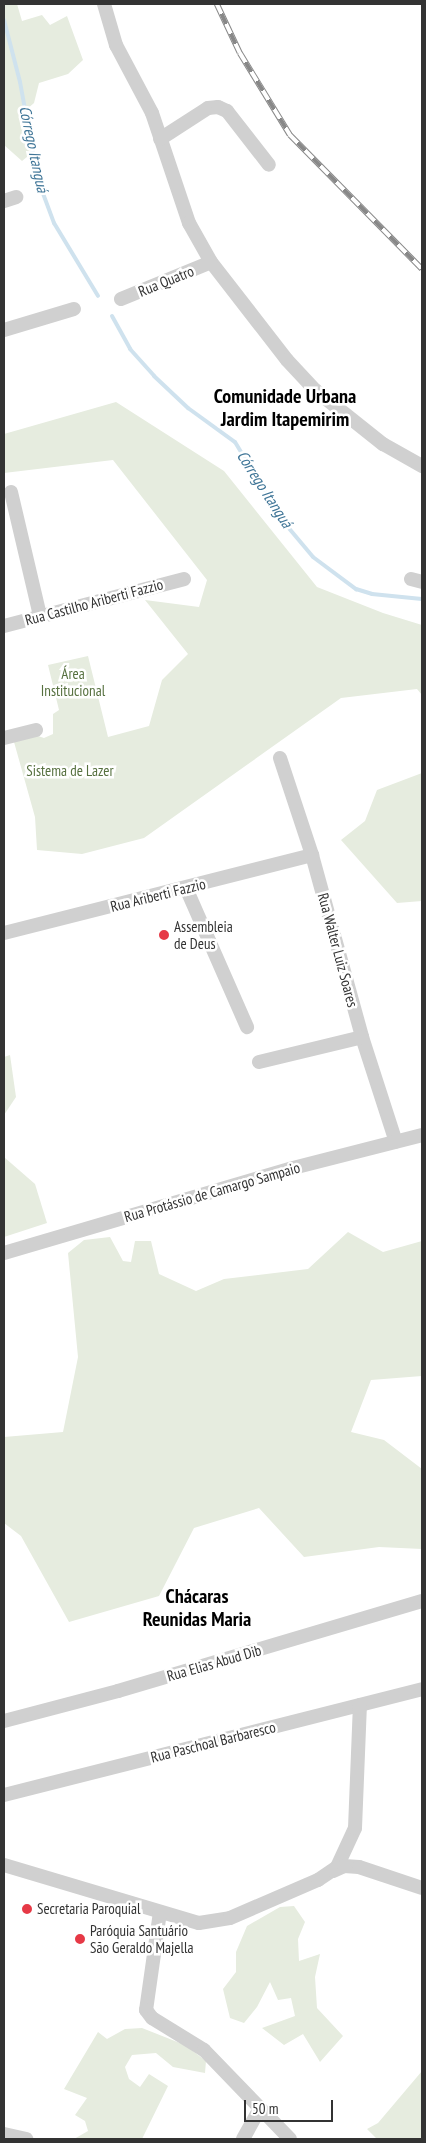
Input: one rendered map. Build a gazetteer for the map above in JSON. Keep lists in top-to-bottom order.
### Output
{
  "streets": {
    "street": [
      "Rua Quatro",
      "Rua Castilho Ariberti Fazzio",
      "Rua Ariberti Fazzio",
      "Rua Walter Luiz Soares",
      "Rua Protássio de Camargo Sampaio",
      "Rua Elias Abud Dib",
      "Rua Paschoal Barbaresco"
    ]
  },
  "crossings": [
    ["Rua Ariberti Fazzio", "Rua Walter Luiz Soares"],
    ["Rua Walter Luiz Soares", "Rua Protássio de Camargo Sampaio"]
  ],
  "districts": ["Comunidade Urbana Jardim Itapemirim", "Chácaras Reunidas Maria"],
  "water": ["Córrego Itanguá"],
  "parks": ["Área Institucional", "Sistema de Lazer"],
  "places": ["Assembleia de Deus", "Secretaria Paroquial", "Paróquia Santuário São Geraldo Majella"],
  "scale_bar": "50 m"
}
